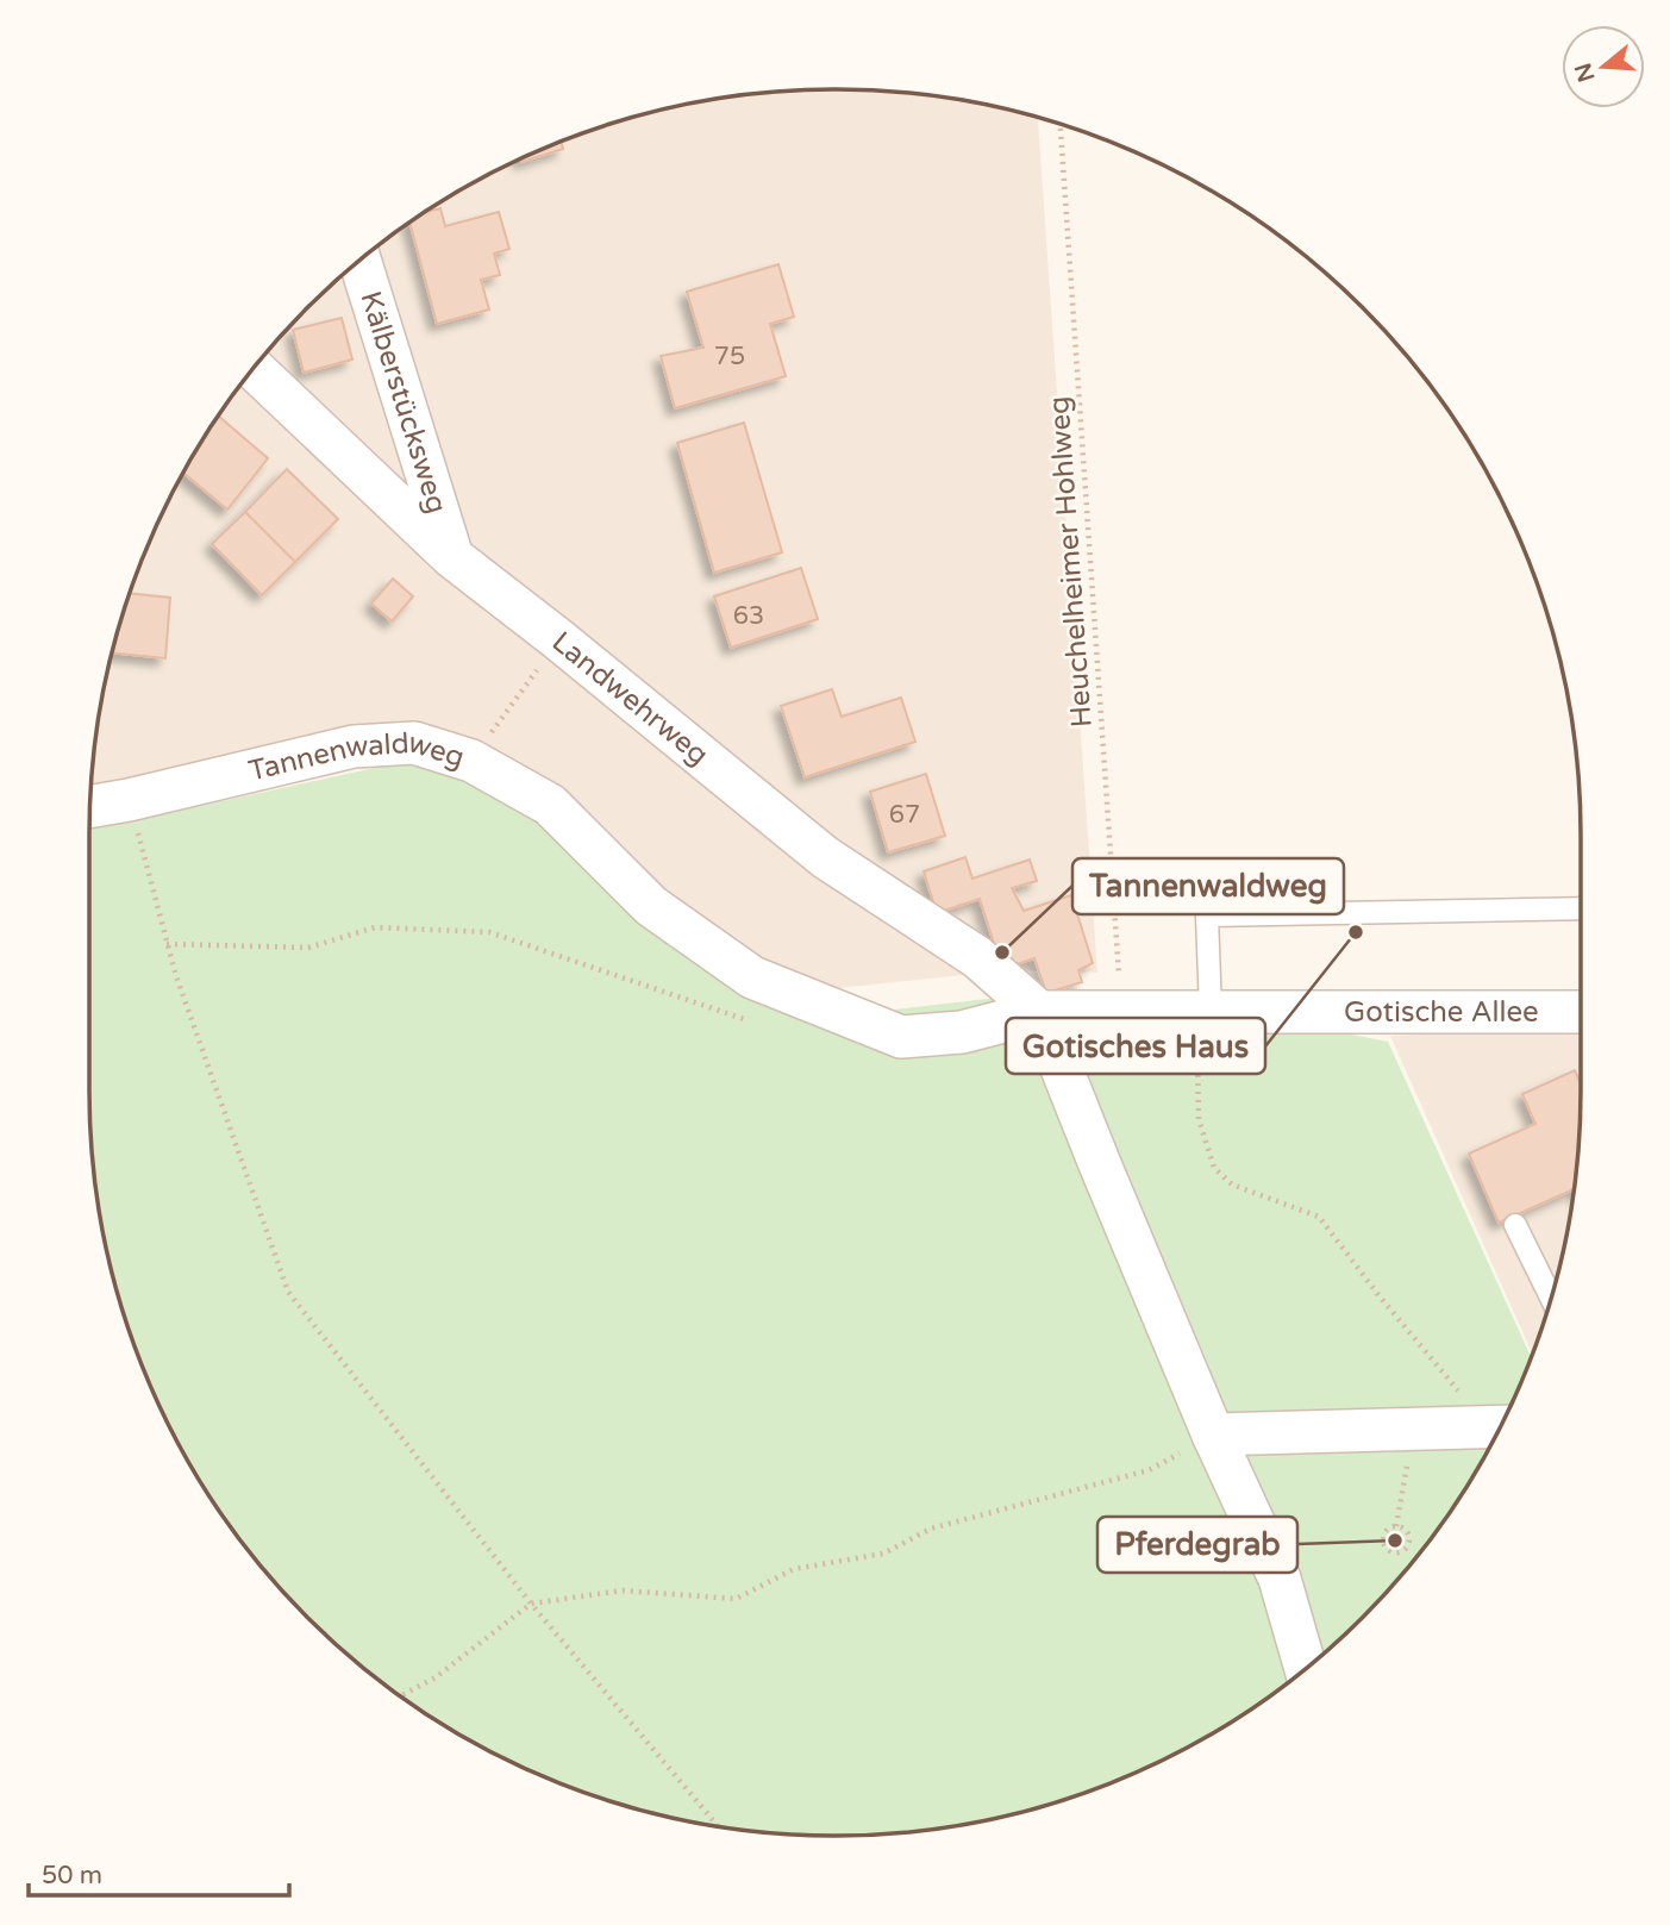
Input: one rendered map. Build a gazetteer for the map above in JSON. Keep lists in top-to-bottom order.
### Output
{
  "streets": {
    "street": [
      "Kälberstücksweg",
      "Landwehrweg",
      "Tannenwaldweg",
      "Gotische Allee"
    ],
    "path": ["Heuchelheimer Hohlweg"]
  },
  "crossings": [
    ["Kälberstücksweg", "Landwehrweg"],
    ["Heuchelheimer Hohlweg", "Gotische Allee"],
    ["Landwehrweg", "Tannenwaldweg"],
    ["Landwehrweg", "Gotische Allee"],
    ["Tannenwaldweg", "Gotische Allee"]
  ],
  "places": ["Gotisches Haus", "Tannenwaldweg", "Pferdegrab"],
  "house_numbers": ["75", "63", "67"],
  "scale_bar": "50 m",
  "north": "left"
}
